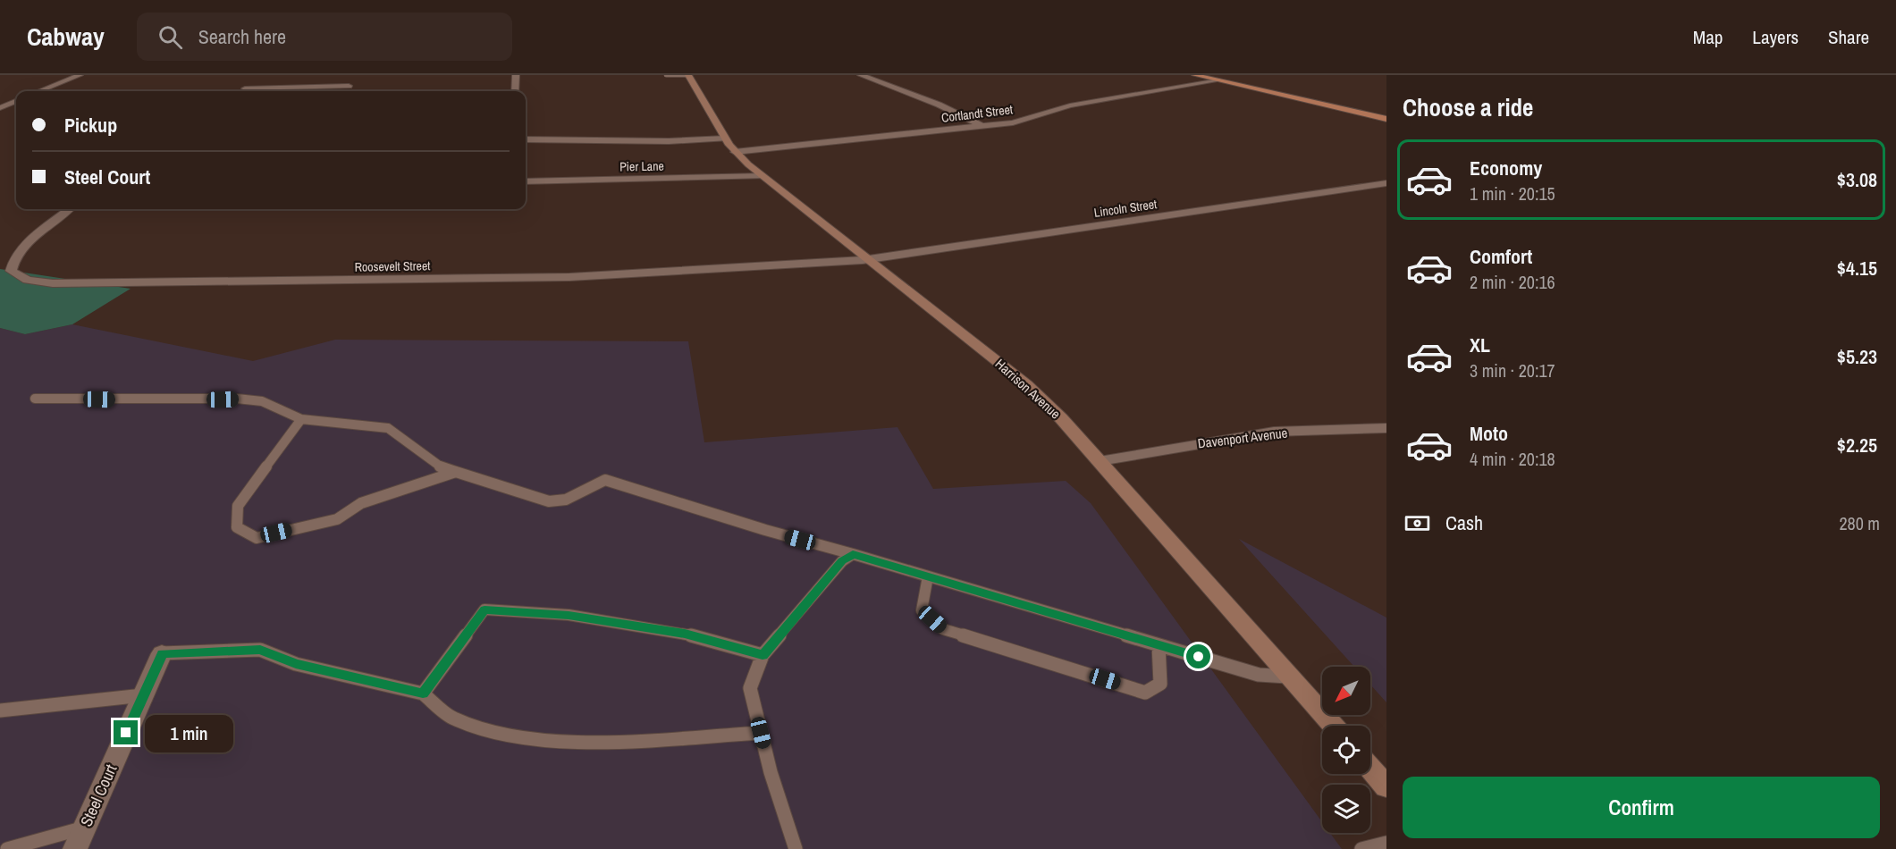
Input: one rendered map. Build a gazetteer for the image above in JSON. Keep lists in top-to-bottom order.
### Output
{
  "streets": {
    "street": [
      "Cortlandt Street",
      "Pier Lane",
      "Lincoln Street",
      "Roosevelt Street",
      "Harrison Avenue",
      "Davenport Avenue",
      "Steel Court"
    ]
  },
  "crossings": [
    ["Cortlandt Street", "Harrison Avenue"],
    ["Pier Lane", "Harrison Avenue"],
    ["Lincoln Street", "Roosevelt Street"],
    ["Lincoln Street", "Harrison Avenue"],
    ["Roosevelt Street", "Harrison Avenue"],
    ["Harrison Avenue", "Davenport Avenue"]
  ],
  "north": "bottom left",
  "page": {
    "header": "Cabway",
    "search": "Search here",
    "nav": ["Map", "Layers", "Share"],
    "heading": "Choose a ride",
    "banner": ["Pickup", "Steel Court"],
    "list": [
      {
        "name": "Economy",
        "note": "1 min · 20:15",
        "value": "$3.08"
      },
      {
        "name": "Comfort",
        "note": "2 min · 20:16",
        "value": "$4.15"
      },
      {
        "name": "XL",
        "note": "3 min · 20:17",
        "value": "$5.23"
      },
      {
        "name": "Moto",
        "note": "4 min · 20:18",
        "value": "$2.25"
      }
    ],
    "pay": ["Cash", "280 m"],
    "bubble": "1 min",
    "buttons": "Confirm"
  }
}
